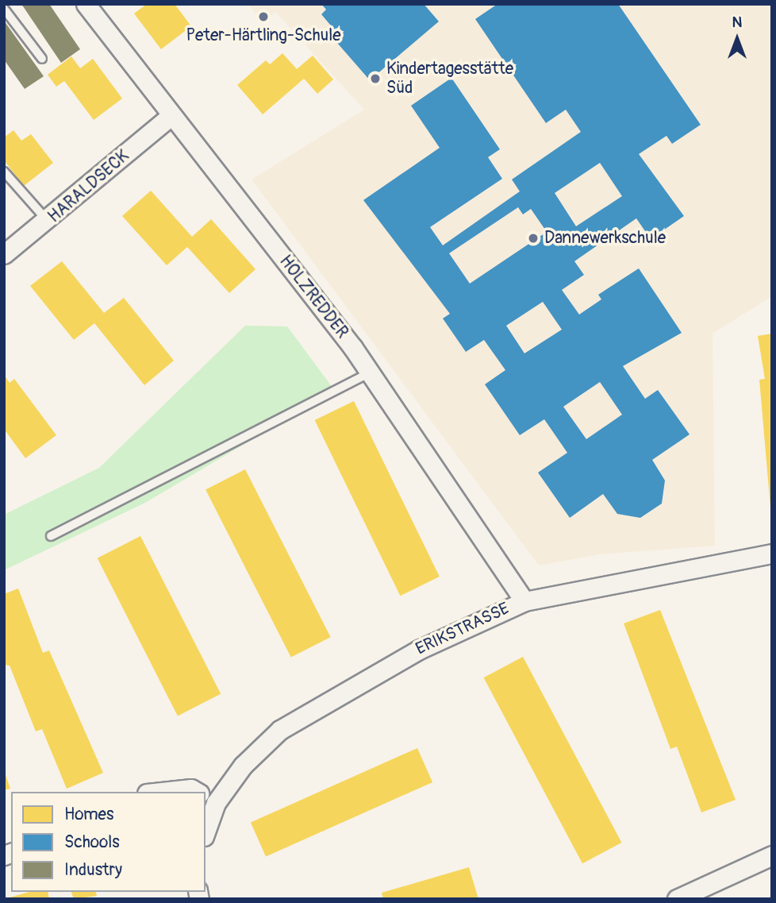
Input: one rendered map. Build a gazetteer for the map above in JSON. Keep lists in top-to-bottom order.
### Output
{
  "streets": {
    "street": ["HARALDSECK", "HOLZREDDER", "ERIKSTRASSE"]
  },
  "crossings": [
    ["HARALDSECK", "HOLZREDDER"],
    ["HOLZREDDER", "ERIKSTRASSE"]
  ],
  "places": ["Peter-Härtling-Schule", "Kindertagesstätte Süd", "Dannewerkschule"],
  "legend": ["Homes", "Schools", "Industry"],
  "north": "top"
}
